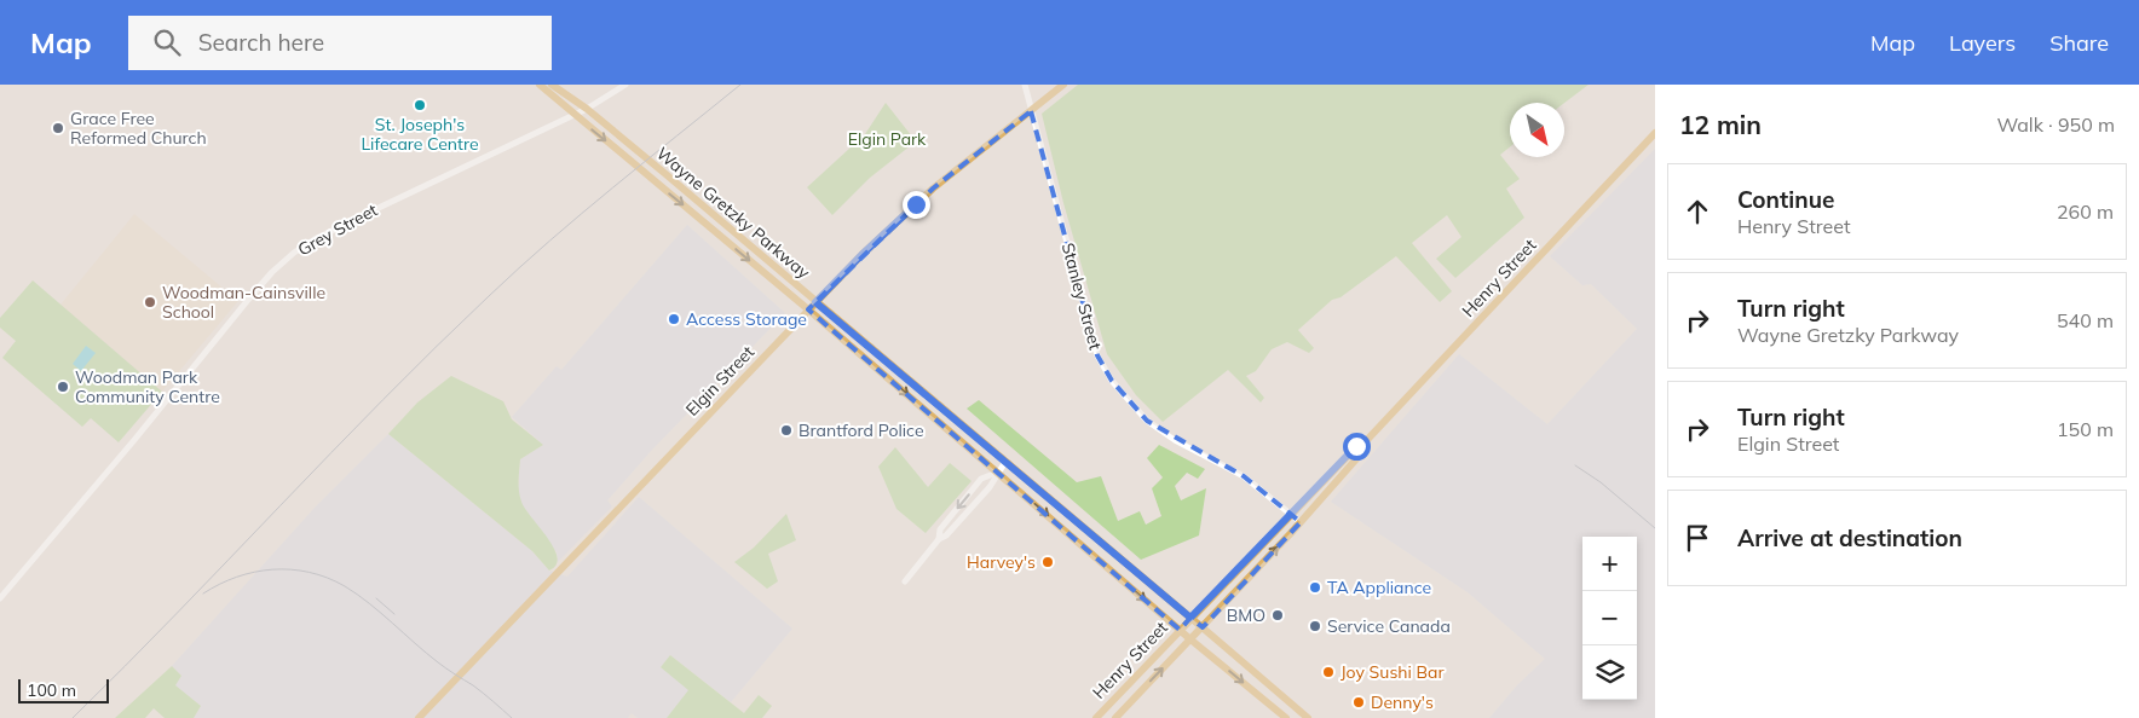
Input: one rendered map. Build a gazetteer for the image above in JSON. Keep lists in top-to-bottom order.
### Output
{
  "streets": {
    "main road": ["Wayne Gretzky Parkway", "Henry Street", "Elgin Street"],
    "street": ["Grey Street", "Stanley Street"]
  },
  "crossings": [
    ["Wayne Gretzky Parkway", "Grey Street"],
    ["Wayne Gretzky Parkway", "Henry Street"],
    ["Wayne Gretzky Parkway", "Elgin Street"],
    ["Henry Street", "Stanley Street"],
    ["Stanley Street", "Elgin Street"]
  ],
  "parks": ["Elgin Park"],
  "places": [
    "St. Joseph's Lifecare Centre",
    "Grace Free Reformed Church",
    "Woodman-Cainsville School",
    "Access Storage",
    "Woodman Park Community Centre",
    "Brantford Police",
    "Harvey's",
    "TA Appliance",
    "BMO",
    "Service Canada",
    "Joy Sushi Bar",
    "Denny's"
  ],
  "scale_bar": "100 m",
  "north": "bottom right",
  "page": {
    "header": "Map",
    "search": "Search here",
    "nav": ["Map", "Layers", "Share"],
    "heading": ["12 min", "Walk · 950 m"],
    "list": [
      ["Continue", "Henry Street", "260 m"],
      ["Turn right", "Wayne Gretzky Parkway", "540 m"],
      ["Turn right", "Elgin Street", "150 m"],
      "Arrive at destination"
    ],
    "map_buttons": ["+", "−"],
    "scale": "100 m"
  }
}
